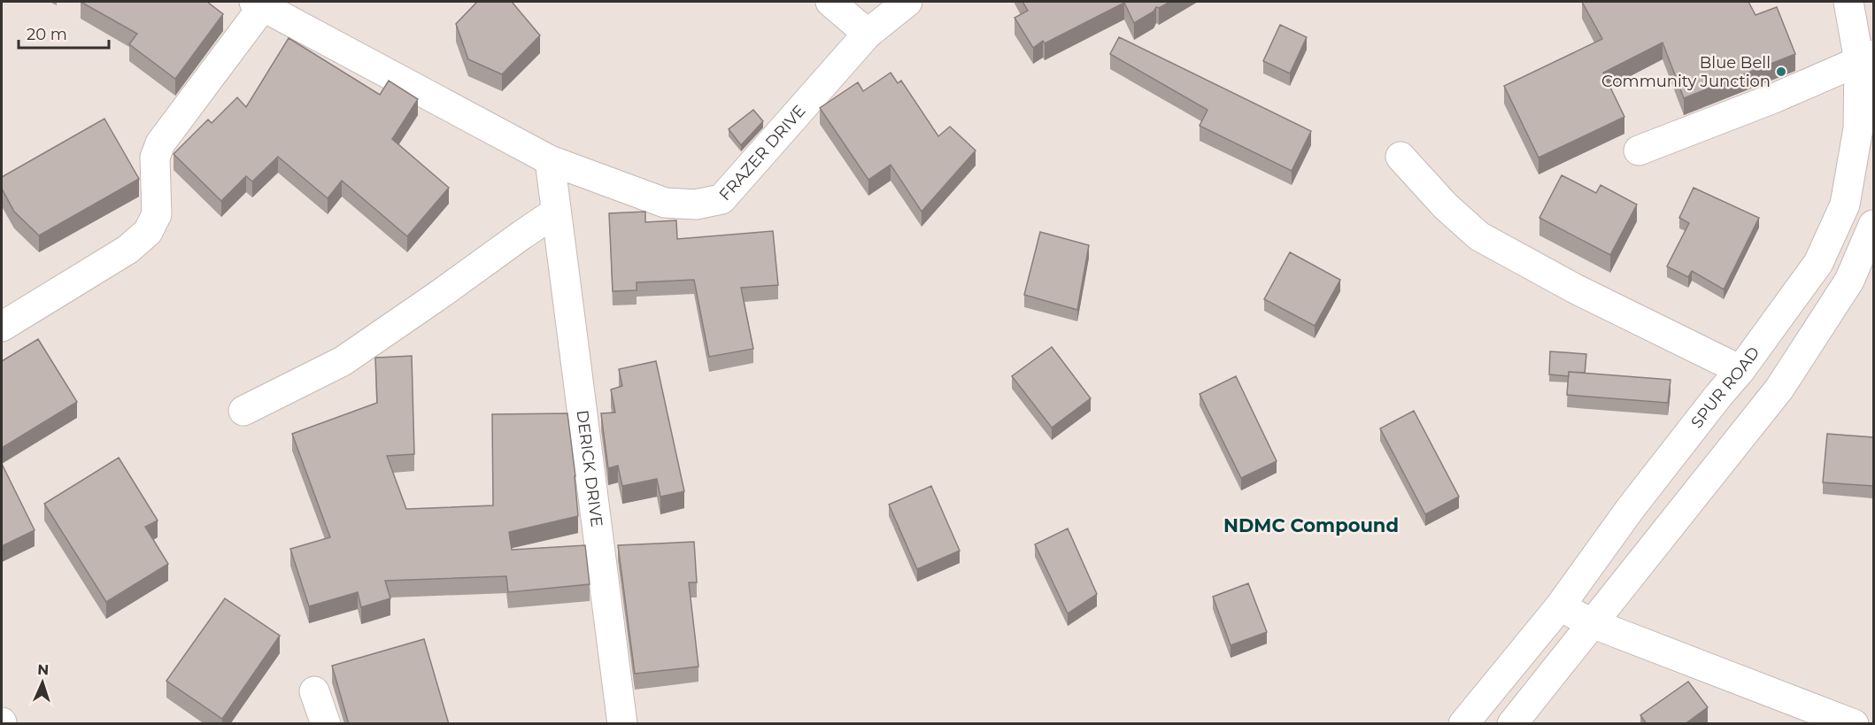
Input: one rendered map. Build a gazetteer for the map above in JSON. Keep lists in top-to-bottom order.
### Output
{
  "streets": {
    "street": ["FRAZER DRIVE", "SPUR ROAD", "DERICK DRIVE"]
  },
  "crossings": [
    ["FRAZER DRIVE", "DERICK DRIVE"]
  ],
  "districts": ["NDMC Compound"],
  "places": ["Blue Bell Community Junction"],
  "scale_bar": "20 m",
  "north": "top"
}
